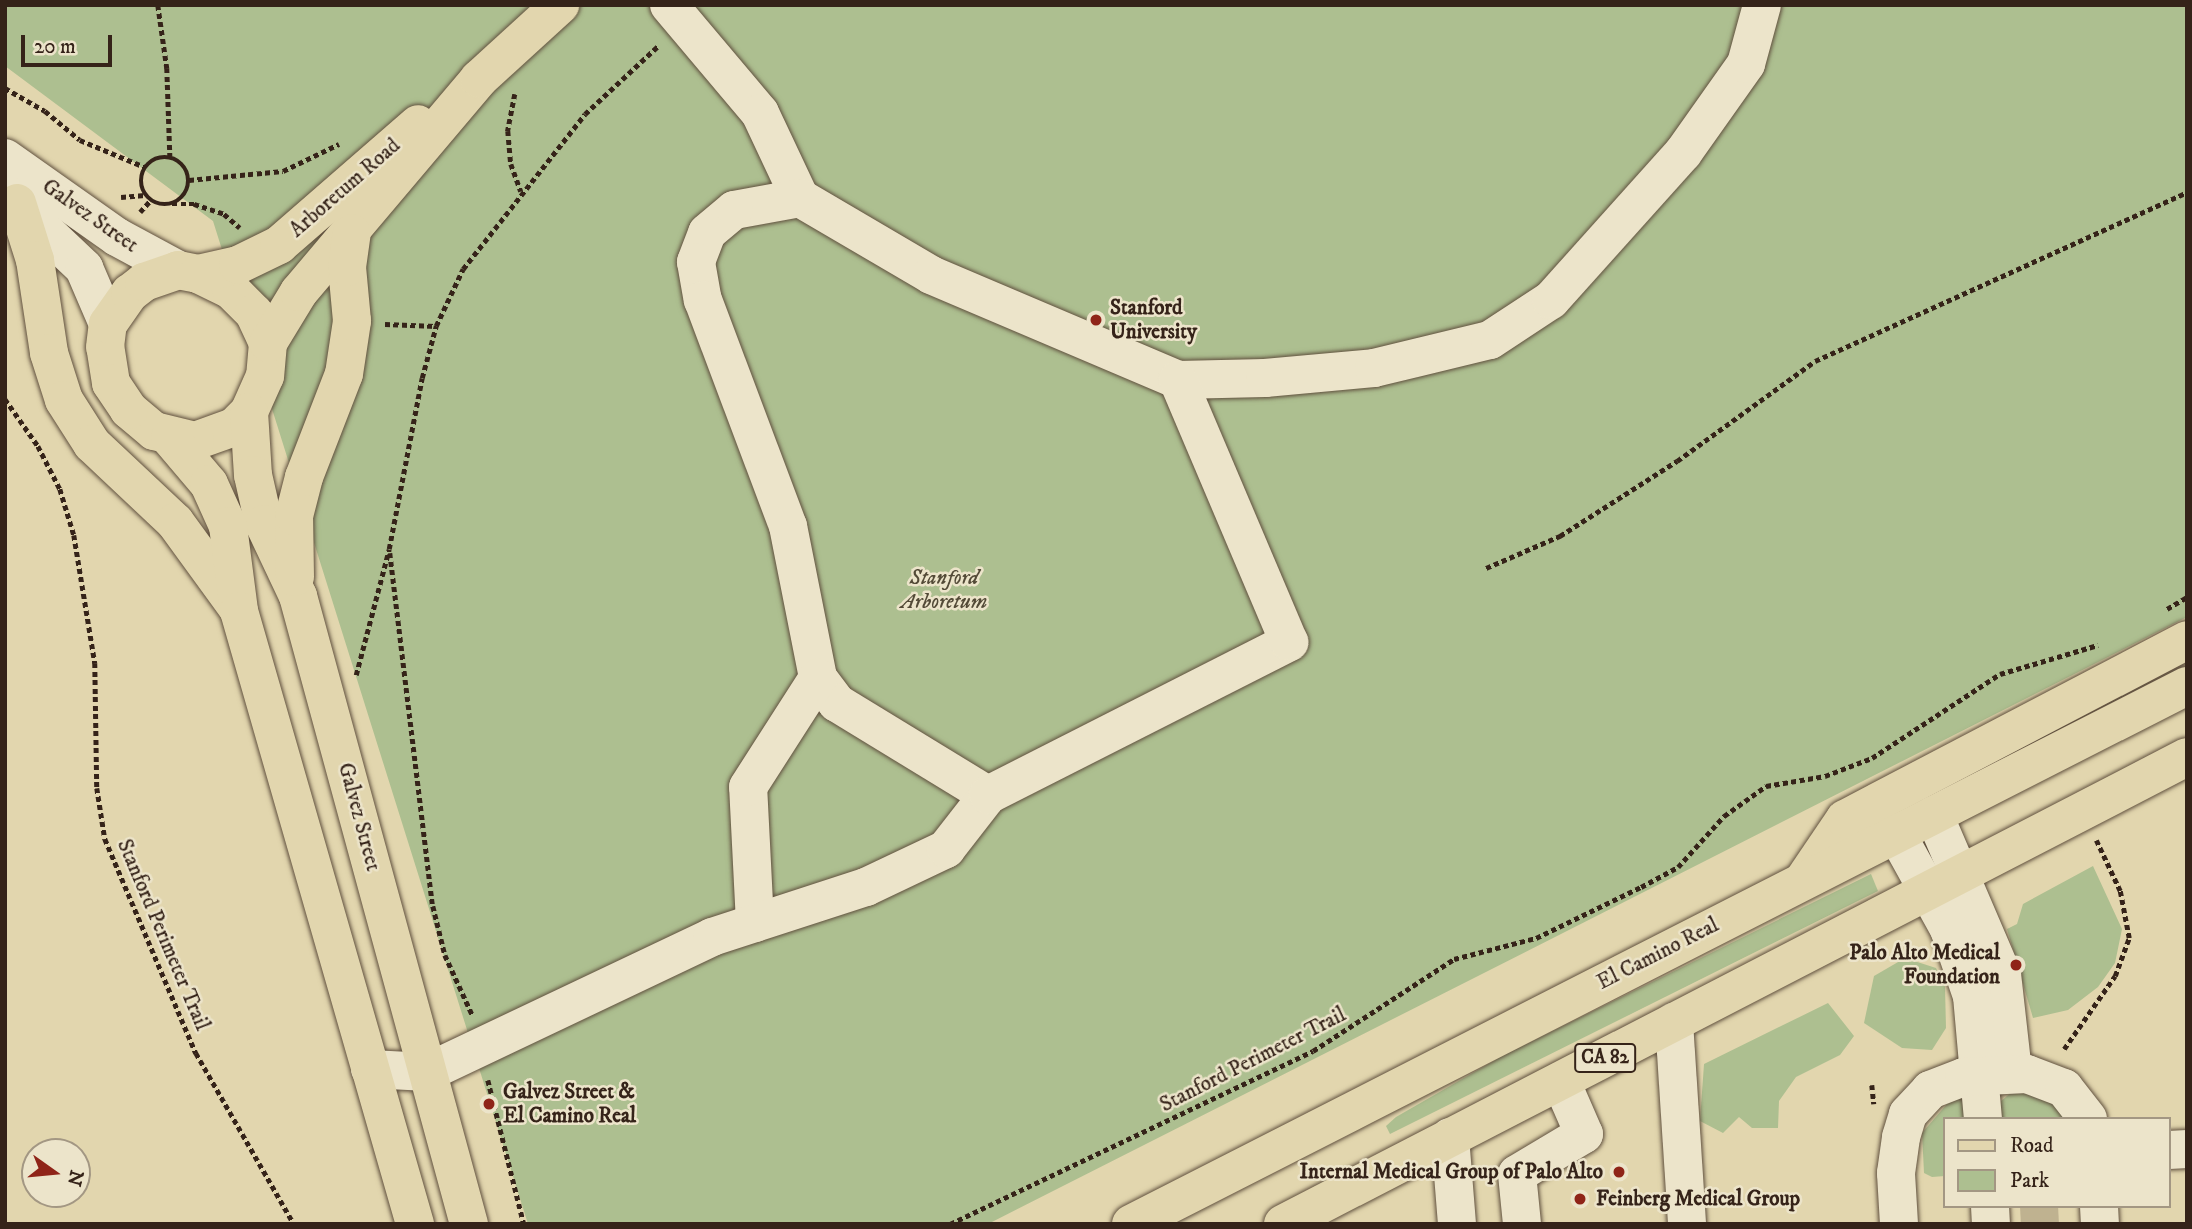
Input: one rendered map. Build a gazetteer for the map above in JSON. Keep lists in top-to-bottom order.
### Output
{
  "streets": {
    "main road": [
      "Arboretum Road",
      "Galvez Street",
      "El Camino Real",
      "CA 82"
    ],
    "path": ["Stanford Perimeter Trail"]
  },
  "crossings": [
    ["Arboretum Road", "Galvez Street"]
  ],
  "parks": ["Stanford Arboretum"],
  "places": [
    "Stanford University",
    "Palo Alto Medical Foundation",
    "Galvez Street & El Camino Real",
    "Internal Medical Group of Palo Alto",
    "Feinberg Medical Group"
  ],
  "legend": ["Road", "Park"],
  "scale_bar": "20 m",
  "north": "right"
}
